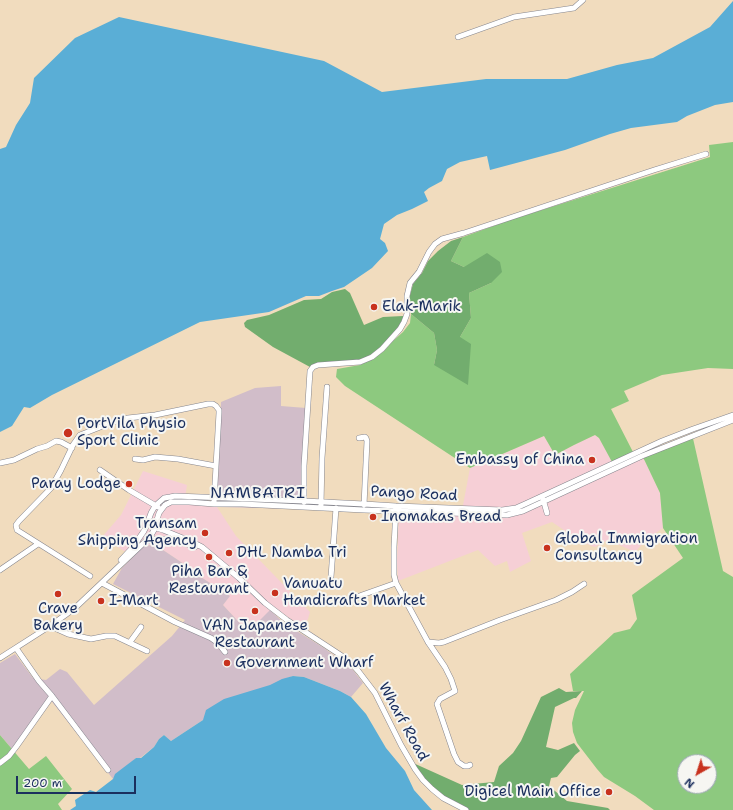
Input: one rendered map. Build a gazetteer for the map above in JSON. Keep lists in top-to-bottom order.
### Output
{
  "streets": {
    "street": ["Pango Road", "Wharf Road"]
  },
  "districts": ["NAMBATRI"],
  "places": [
    "Elak-Marik",
    "PortVila Physio Sport Clinic",
    "Embassy of China",
    "Paray Lodge",
    "Inomakas Bread",
    "Transam Shipping Agency",
    "Global Immigration Consultancy",
    "DHL Namba Tri",
    "Piha Bar & Restaurant",
    "Vanuatu Handicrafts Market",
    "Crave Bakery",
    "I-Mart",
    "VAN Japanese Restaurant",
    "Government Wharf",
    "Digicel Main Office"
  ],
  "scale_bar": "200 m",
  "north": "bottom left"
}
